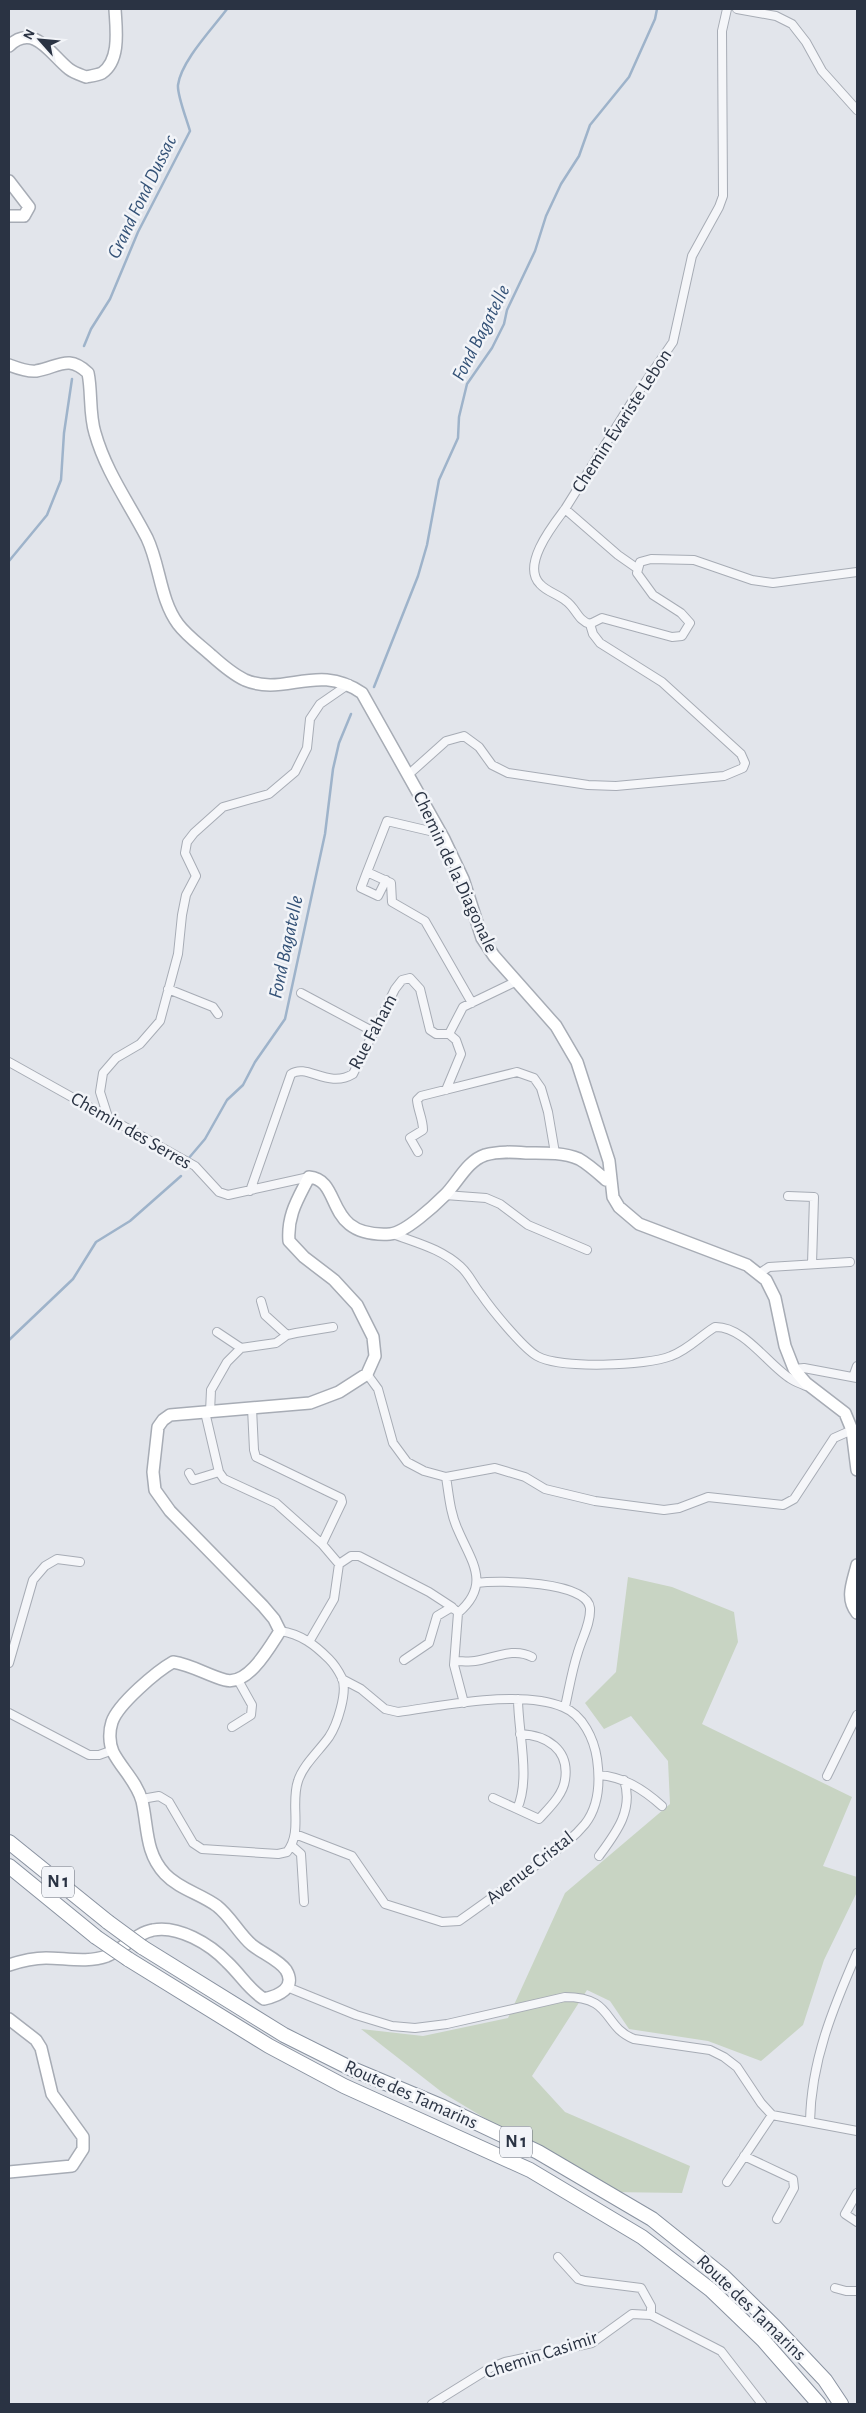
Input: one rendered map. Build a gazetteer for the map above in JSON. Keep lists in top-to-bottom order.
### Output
{
  "streets": {
    "highway": ["N 1", "Route des Tamarins"],
    "street": [
      "Chemin Évariste Lebon",
      "Chemin de la Diagonale",
      "Rue Faham",
      "Chemin des Serres",
      "Avenue Cristal",
      "Chemin Casimir"
    ]
  },
  "crossings": [
    ["Rue Faham", "Chemin des Serres"]
  ],
  "water": ["Grand Fond Dussac", "Fond Bagatelle"],
  "north": "top left"
}
